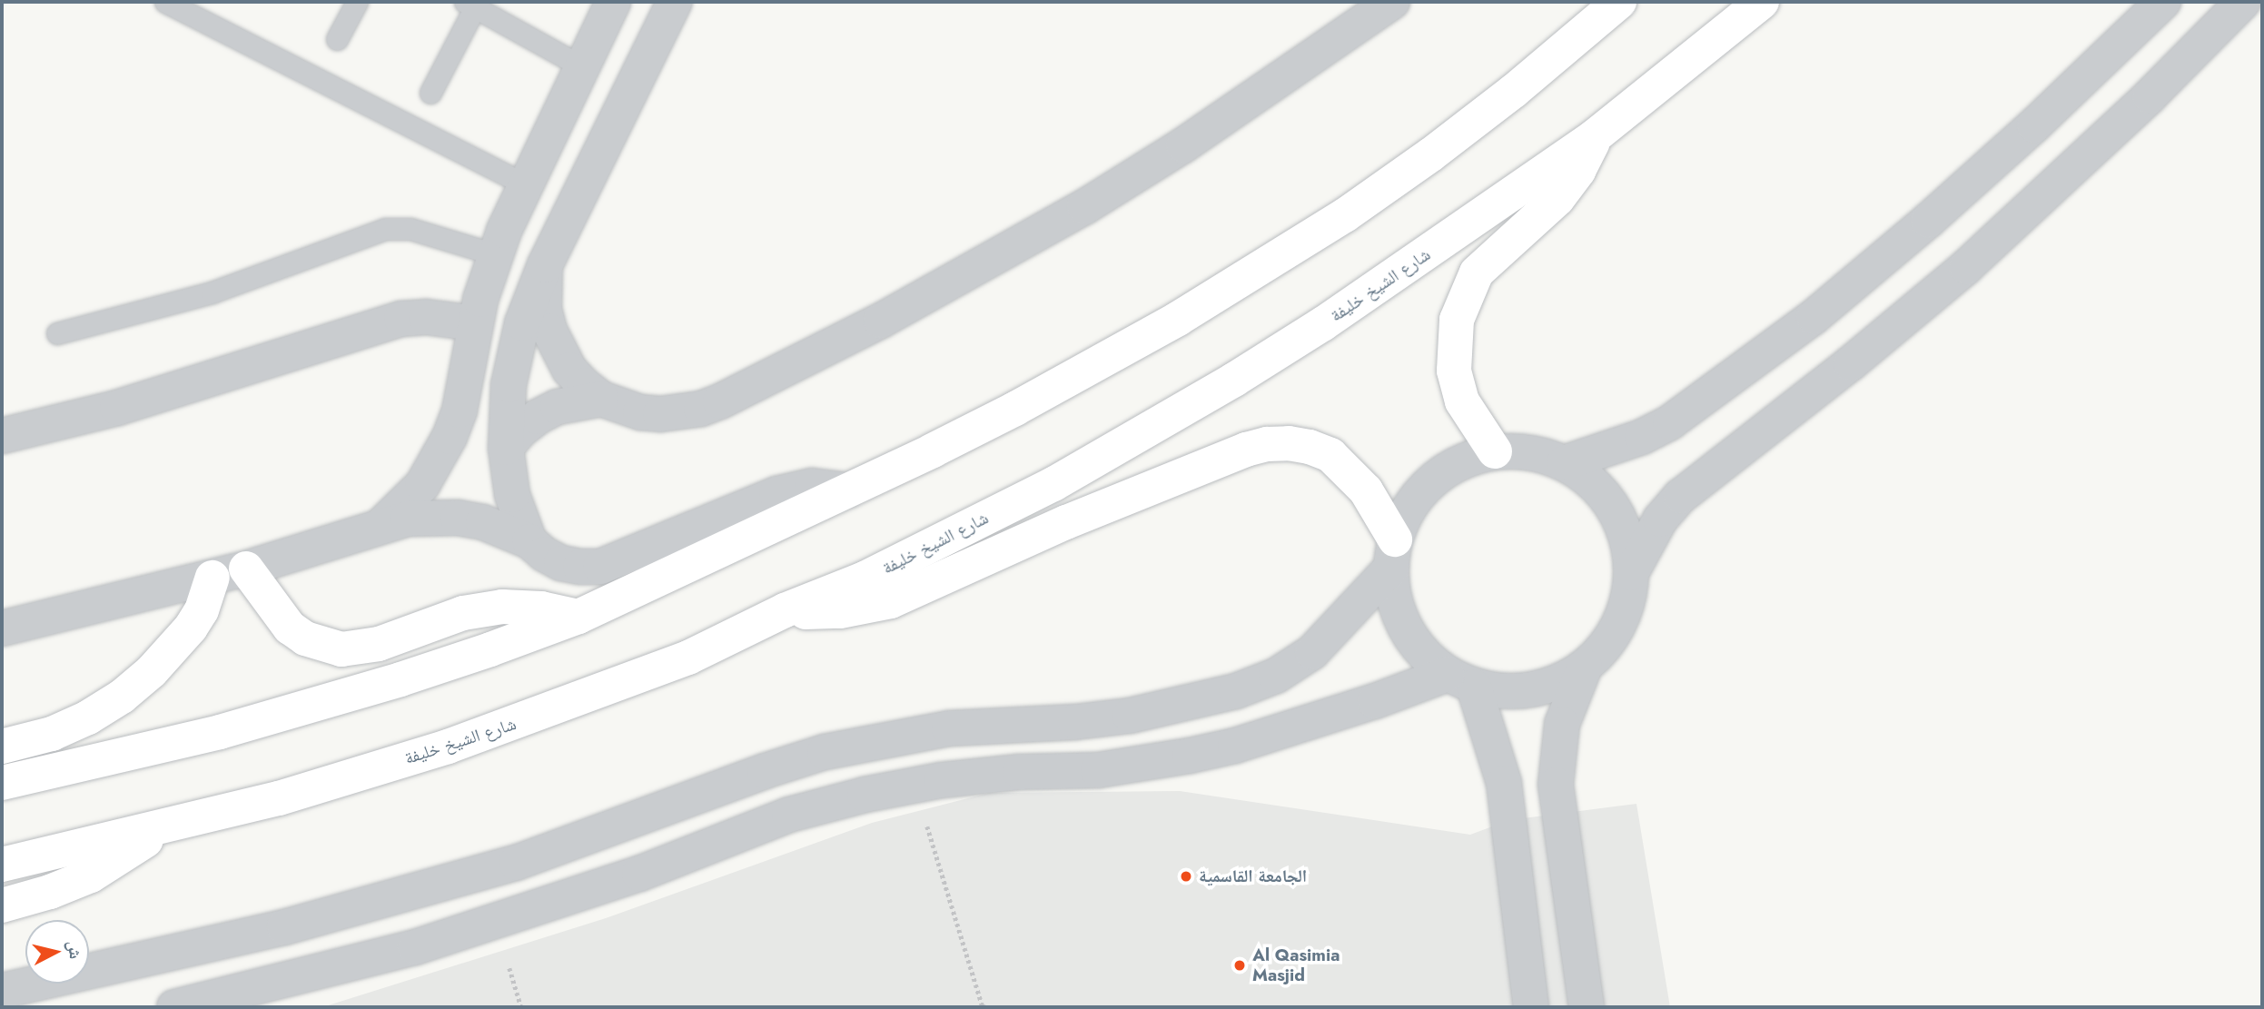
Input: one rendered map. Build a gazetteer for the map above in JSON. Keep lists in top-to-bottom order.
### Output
{
  "streets": {
    "highway": ["شارع الشيخ خليفة"]
  },
  "places": ["الجامعة القاسمية", "Al Qasimia Masjid"],
  "north": "right"
}
